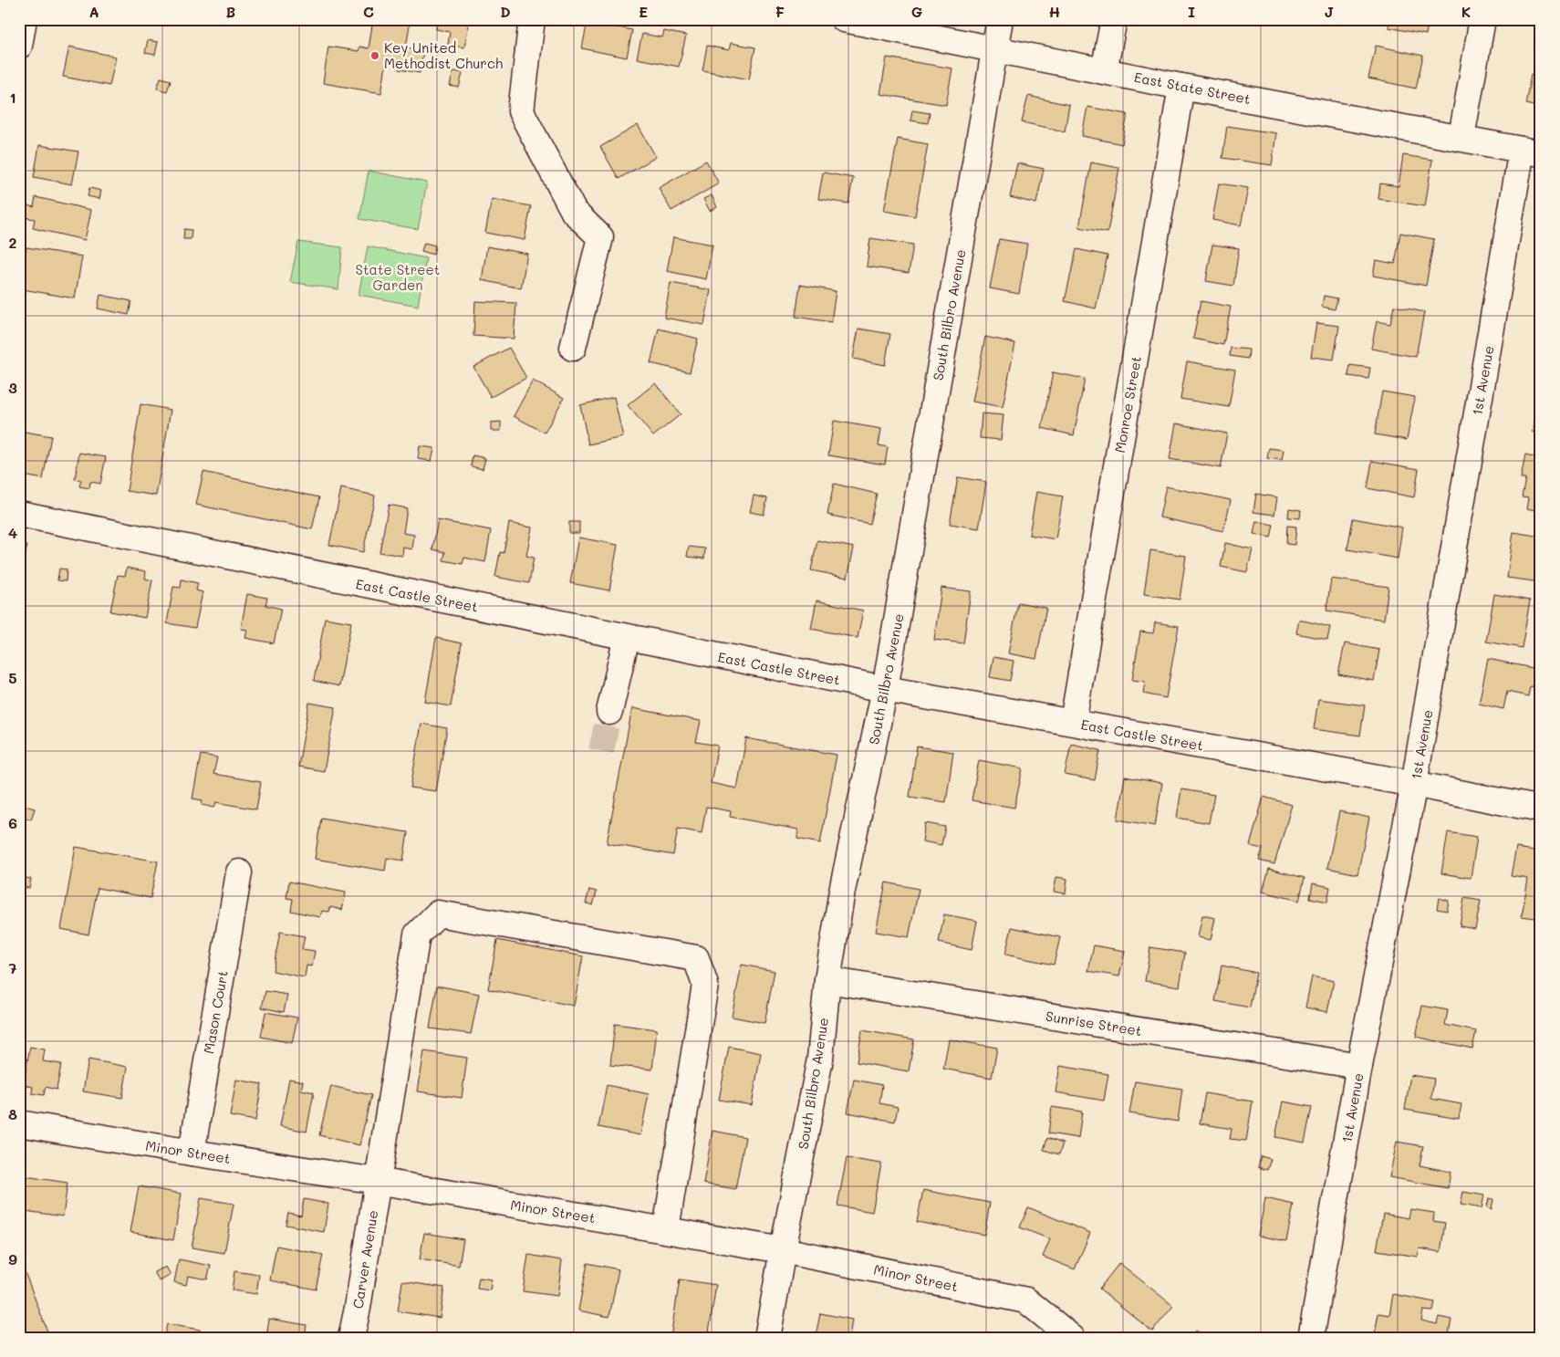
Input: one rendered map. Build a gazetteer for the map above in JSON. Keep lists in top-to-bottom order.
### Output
{
  "streets": {
    "street": [
      "East State Street",
      "South Bilbro Avenue",
      "1st Avenue",
      "Monroe Street",
      "East Castle Street",
      "Mason Court",
      "Sunrise Street",
      "Minor Street",
      "Carver Avenue"
    ]
  },
  "crossings": [
    ["East State Street", "South Bilbro Avenue"],
    ["East State Street", "1st Avenue"],
    ["East State Street", "Monroe Street"],
    ["South Bilbro Avenue", "East Castle Street"],
    ["South Bilbro Avenue", "Sunrise Street"],
    ["South Bilbro Avenue", "Minor Street"],
    ["1st Avenue", "East Castle Street"],
    ["1st Avenue", "Sunrise Street"],
    ["Monroe Street", "East Castle Street"],
    ["Mason Court", "Minor Street"],
    ["Minor Street", "Carver Avenue"]
  ],
  "parks": ["State Street Garden"],
  "places": ["Key United Methodist Church"],
  "grid": {
    "columns": [
      "A",
      "B",
      "C",
      "D",
      "E",
      "F",
      "G",
      "H",
      "I",
      "J",
      "K"
    ],
    "rows": [
      "1",
      "2",
      "3",
      "4",
      "5",
      "6",
      "7",
      "8",
      "9"
    ]
  }
}
